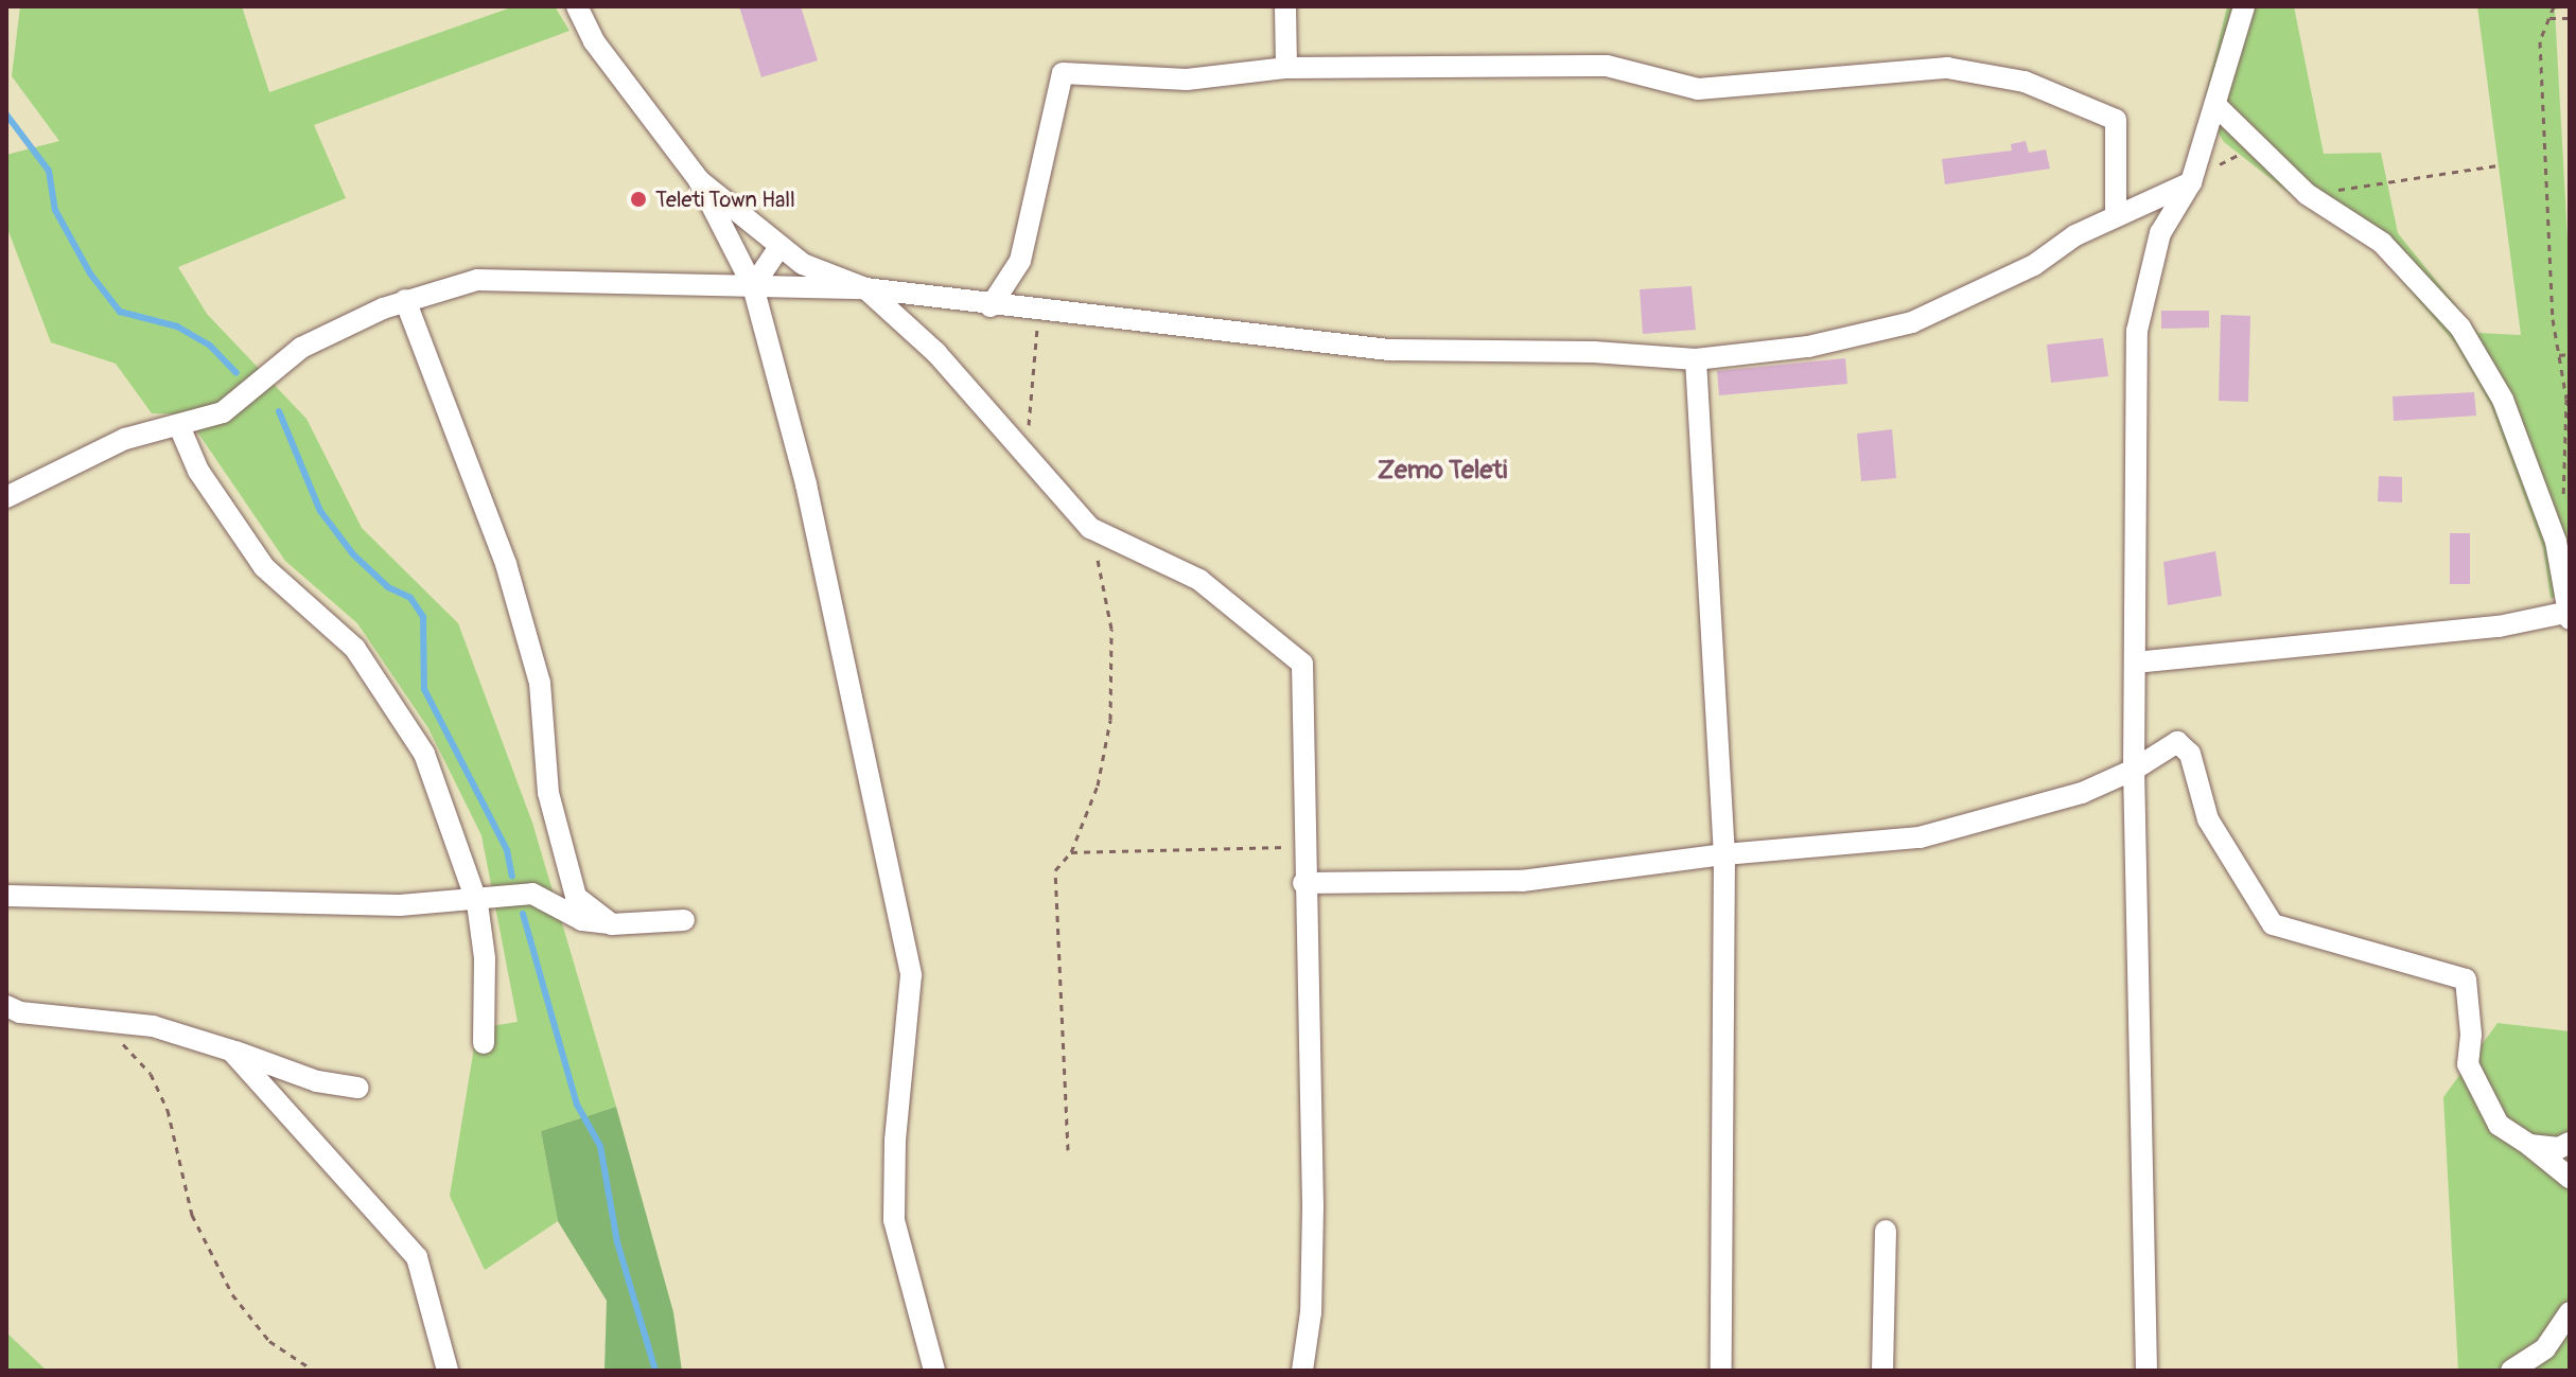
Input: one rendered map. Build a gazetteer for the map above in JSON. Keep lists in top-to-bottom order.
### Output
{
  "districts": ["Zemo Teleti"],
  "places": ["Teleti Town Hall"]
}
